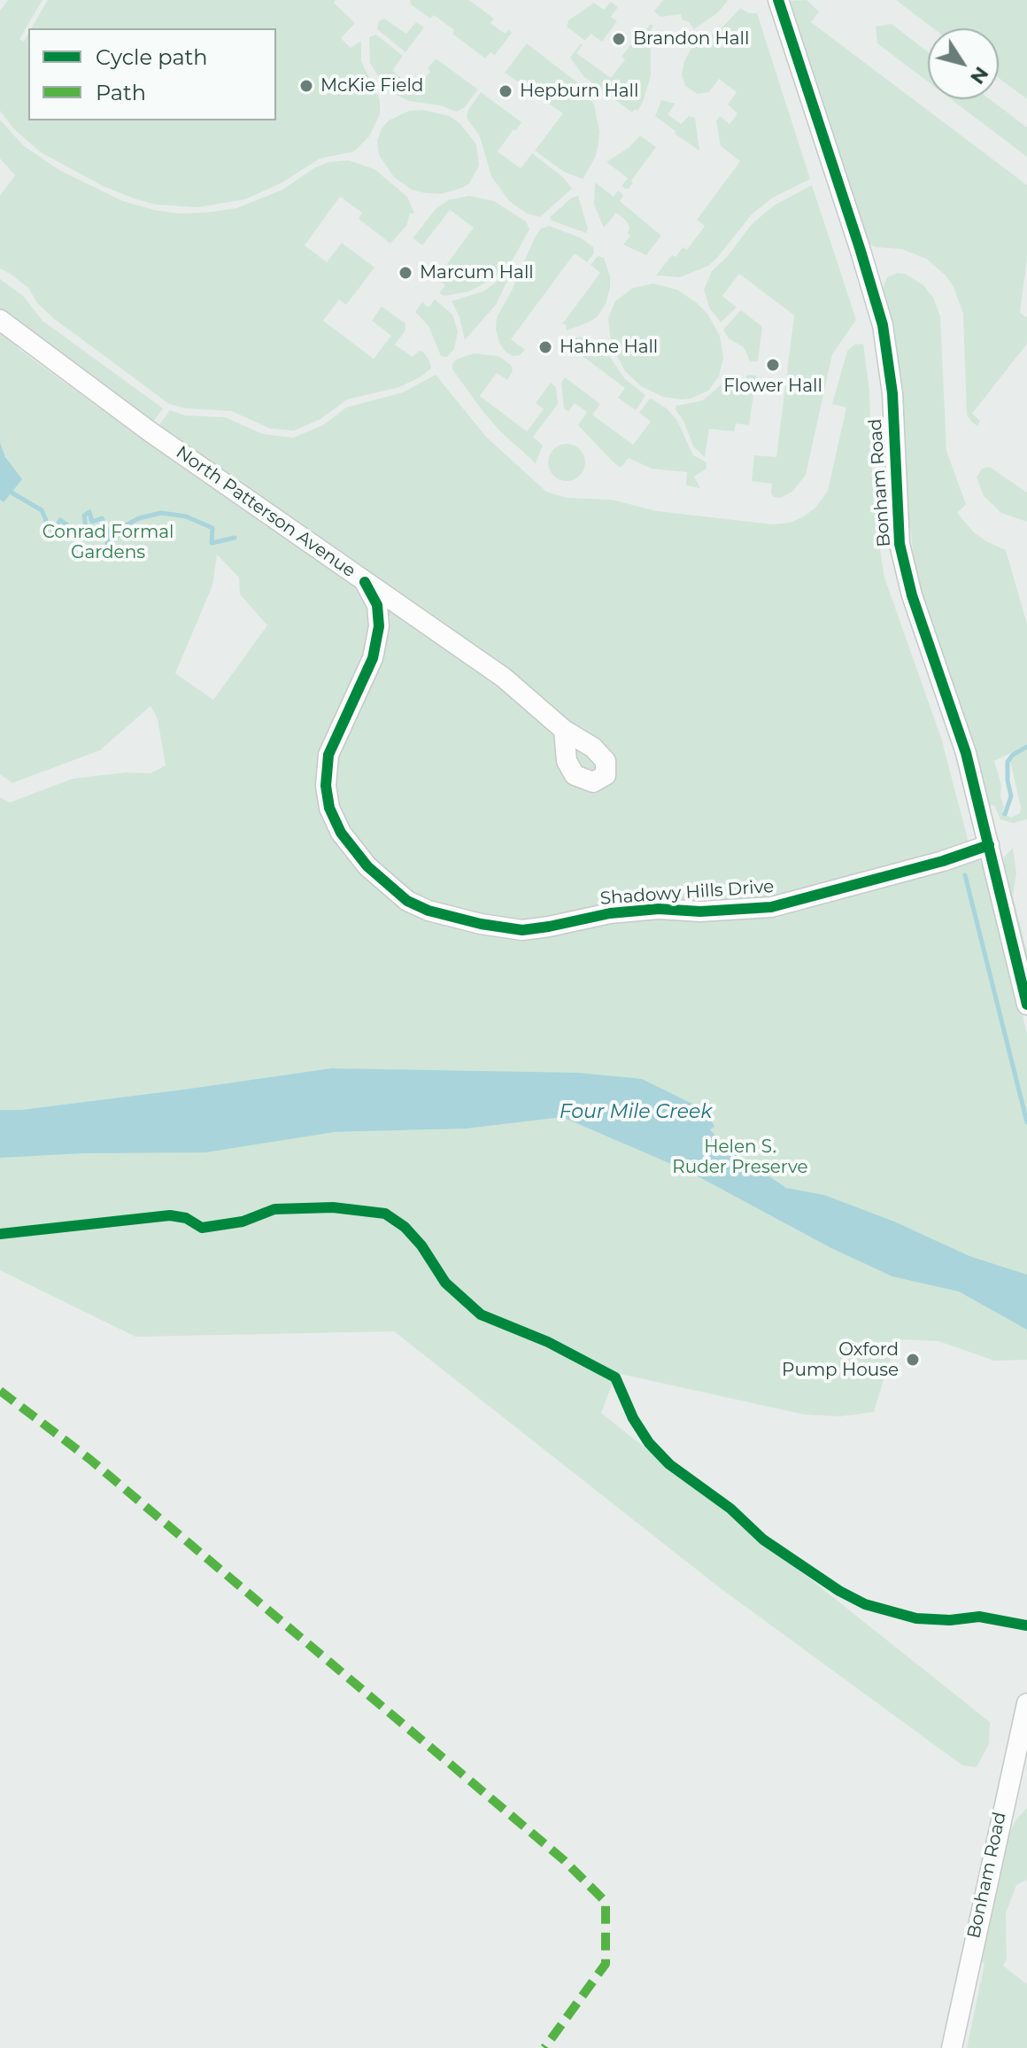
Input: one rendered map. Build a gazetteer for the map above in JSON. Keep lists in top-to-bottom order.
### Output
{
  "streets": {
    "street": ["Bonham Road", "North Patterson Avenue", "Shadowy Hills Drive"]
  },
  "crossings": [
    ["Bonham Road", "Shadowy Hills Drive"],
    ["North Patterson Avenue", "Shadowy Hills Drive"]
  ],
  "water": ["Four Mile Creek"],
  "parks": ["Conrad Formal Gardens", "Helen S. Ruder Preserve"],
  "places": [
    "Brandon Hall",
    "McKie Field",
    "Hepburn Hall",
    "Marcum Hall",
    "Hahne Hall",
    "Flower Hall",
    "Oxford Pump House"
  ],
  "legend": ["Cycle path", "Path"],
  "north": "bottom right"
}
